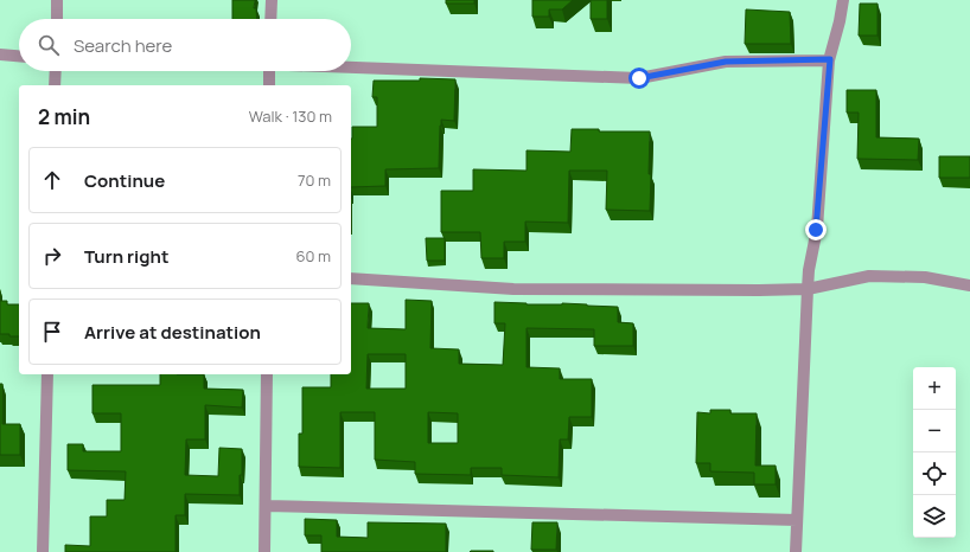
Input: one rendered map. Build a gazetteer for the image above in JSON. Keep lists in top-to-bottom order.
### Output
{
  "page": {
    "search": "Search here",
    "heading": ["2 min", "Walk · 130 m"],
    "list": [
      ["Continue", "70 m"],
      ["Turn right", "60 m"],
      "Arrive at destination"
    ],
    "map_buttons": ["+", "−"]
  }
}
